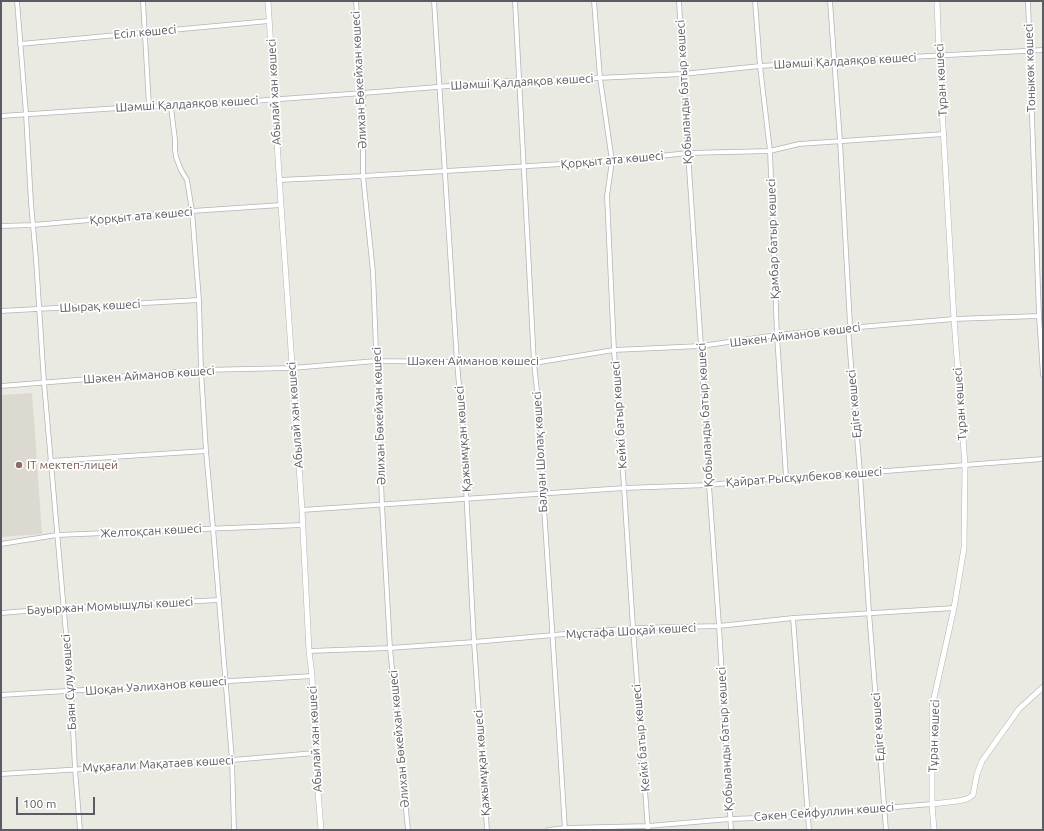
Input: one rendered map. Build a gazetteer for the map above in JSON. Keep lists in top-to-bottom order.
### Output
{
  "streets": {
    "street": [
      "Есіл көшесі",
      "Шәмші Қалдаяқов көшесі",
      "Тоныкөк көшесі",
      "Әлихан Бөкейхан көшесі",
      "Тұран көшесі",
      "Абылай хан көшесі",
      "Қобыланды батыр көшесі",
      "Қорқыт ата көшесі",
      "Қамбар батыр көшесі",
      "Шырақ көшесі",
      "Шәкен Айманов көшесі",
      "Едіге көшесі",
      "Кейкі батыр көшесі",
      "Қажымұқан көшесі",
      "Балуан Шолақ көшесі",
      "Қайрат Рысқұлбеков көшесі",
      "Желтоқсан көшесі",
      "Бауыржан Момышұлы көшесі",
      "Мұстафа Шоқай көшесі",
      "Баян Сұлу көшесі",
      "Шоқан Уәлиханов көшесі",
      "Мұқағали Мақатаев көшесі",
      "Сәкен Сейфуллин көшесі"
    ]
  },
  "crossings": [
    ["Есіл көшесі", "Абылай хан көшесі"],
    ["Есіл көшесі", "Баян Сұлу көшесі"],
    ["Шәмші Қалдаяқов көшесі", "Тоныкөк көшесі"],
    ["Шәмші Қалдаяқов көшесі", "Әлихан Бөкейхан көшесі"],
    ["Шәмші Қалдаяқов көшесі", "Тұран көшесі"],
    ["Шәмші Қалдаяқов көшесі", "Абылай хан көшесі"],
    ["Шәмші Қалдаяқов көшесі", "Қобыланды батыр көшесі"],
    ["Шәмші Қалдаяқов көшесі", "Қамбар батыр көшесі"],
    ["Шәмші Қалдаяқов көшесі", "Едіге көшесі"],
    ["Шәмші Қалдаяқов көшесі", "Кейкі батыр көшесі"],
    ["Шәмші Қалдаяқов көшесі", "Қажымұқан көшесі"],
    ["Шәмші Қалдаяқов көшесі", "Балуан Шолақ көшесі"],
    ["Шәмші Қалдаяқов көшесі", "Баян Сұлу көшесі"],
    ["Тоныкөк көшесі", "Шәкен Айманов көшесі"],
    ["Әлихан Бөкейхан көшесі", "Қорқыт ата көшесі"],
    ["Әлихан Бөкейхан көшесі", "Шәкен Айманов көшесі"],
    ["Әлихан Бөкейхан көшесі", "Қайрат Рысқұлбеков көшесі"],
    ["Әлихан Бөкейхан көшесі", "Мұстафа Шоқай көшесі"],
    ["Тұран көшесі", "Қорқыт ата көшесі"],
    ["Тұран көшесі", "Шәкен Айманов көшесі"],
    ["Тұран көшесі", "Қайрат Рысқұлбеков көшесі"],
    ["Тұран көшесі", "Мұстафа Шоқай көшесі"],
    ["Тұран көшесі", "Сәкен Сейфуллин көшесі"],
    ["Абылай хан көшесі", "Қорқыт ата көшесі"],
    ["Абылай хан көшесі", "Шәкен Айманов көшесі"],
    ["Абылай хан көшесі", "Қайрат Рысқұлбеков көшесі"],
    ["Абылай хан көшесі", "Желтоқсан көшесі"],
    ["Абылай хан көшесі", "Мұстафа Шоқай көшесі"],
    ["Абылай хан көшесі", "Шоқан Уәлиханов көшесі"],
    ["Абылай хан көшесі", "Мұқағали Мақатаев көшесі"],
    ["Қобыланды батыр көшесі", "Қорқыт ата көшесі"],
    ["Қобыланды батыр көшесі", "Шәкен Айманов көшесі"],
    ["Қобыланды батыр көшесі", "Қайрат Рысқұлбеков көшесі"],
    ["Қобыланды батыр көшесі", "Мұстафа Шоқай көшесі"],
    ["Қобыланды батыр көшесі", "Сәкен Сейфуллин көшесі"],
    ["Қорқыт ата көшесі", "Қамбар батыр көшесі"],
    ["Қорқыт ата көшесі", "Едіге көшесі"],
    ["Қорқыт ата көшесі", "Кейкі батыр көшесі"],
    ["Қорқыт ата көшесі", "Қажымұқан көшесі"],
    ["Қорқыт ата көшесі", "Балуан Шолақ көшесі"],
    ["Қорқыт ата көшесі", "Баян Сұлу көшесі"],
    ["Қамбар батыр көшесі", "Шәкен Айманов көшесі"],
    ["Қамбар батыр көшесі", "Қайрат Рысқұлбеков көшесі"],
    ["Шырақ көшесі", "Баян Сұлу көшесі"],
    ["Шәкен Айманов көшесі", "Едіге көшесі"],
    ["Шәкен Айманов көшесі", "Кейкі батыр көшесі"],
    ["Шәкен Айманов көшесі", "Қажымұқан көшесі"],
    ["Шәкен Айманов көшесі", "Балуан Шолақ көшесі"],
    ["Шәкен Айманов көшесі", "Баян Сұлу көшесі"],
    ["Едіге көшесі", "Қайрат Рысқұлбеков көшесі"],
    ["Едіге көшесі", "Мұстафа Шоқай көшесі"],
    ["Едіге көшесі", "Сәкен Сейфуллин көшесі"],
    ["Кейкі батыр көшесі", "Қайрат Рысқұлбеков көшесі"],
    ["Кейкі батыр көшесі", "Мұстафа Шоқай көшесі"],
    ["Кейкі батыр көшесі", "Сәкен Сейфуллин көшесі"],
    ["Қажымұқан көшесі", "Қайрат Рысқұлбеков көшесі"],
    ["Қажымұқан көшесі", "Мұстафа Шоқай көшесі"],
    ["Балуан Шолақ көшесі", "Қайрат Рысқұлбеков көшесі"],
    ["Балуан Шолақ көшесі", "Мұстафа Шоқай көшесі"],
    ["Балуан Шолақ көшесі", "Сәкен Сейфуллин көшесі"],
    ["Желтоқсан көшесі", "Баян Сұлу көшесі"],
    ["Бауыржан Момышұлы көшесі", "Баян Сұлу көшесі"],
    ["Баян Сұлу көшесі", "Шоқан Уәлиханов көшесі"],
    ["Баян Сұлу көшесі", "Мұқағали Мақатаев көшесі"]
  ],
  "places": ["IT мектеп-лицей"],
  "scale_bar": "100 m"
}
